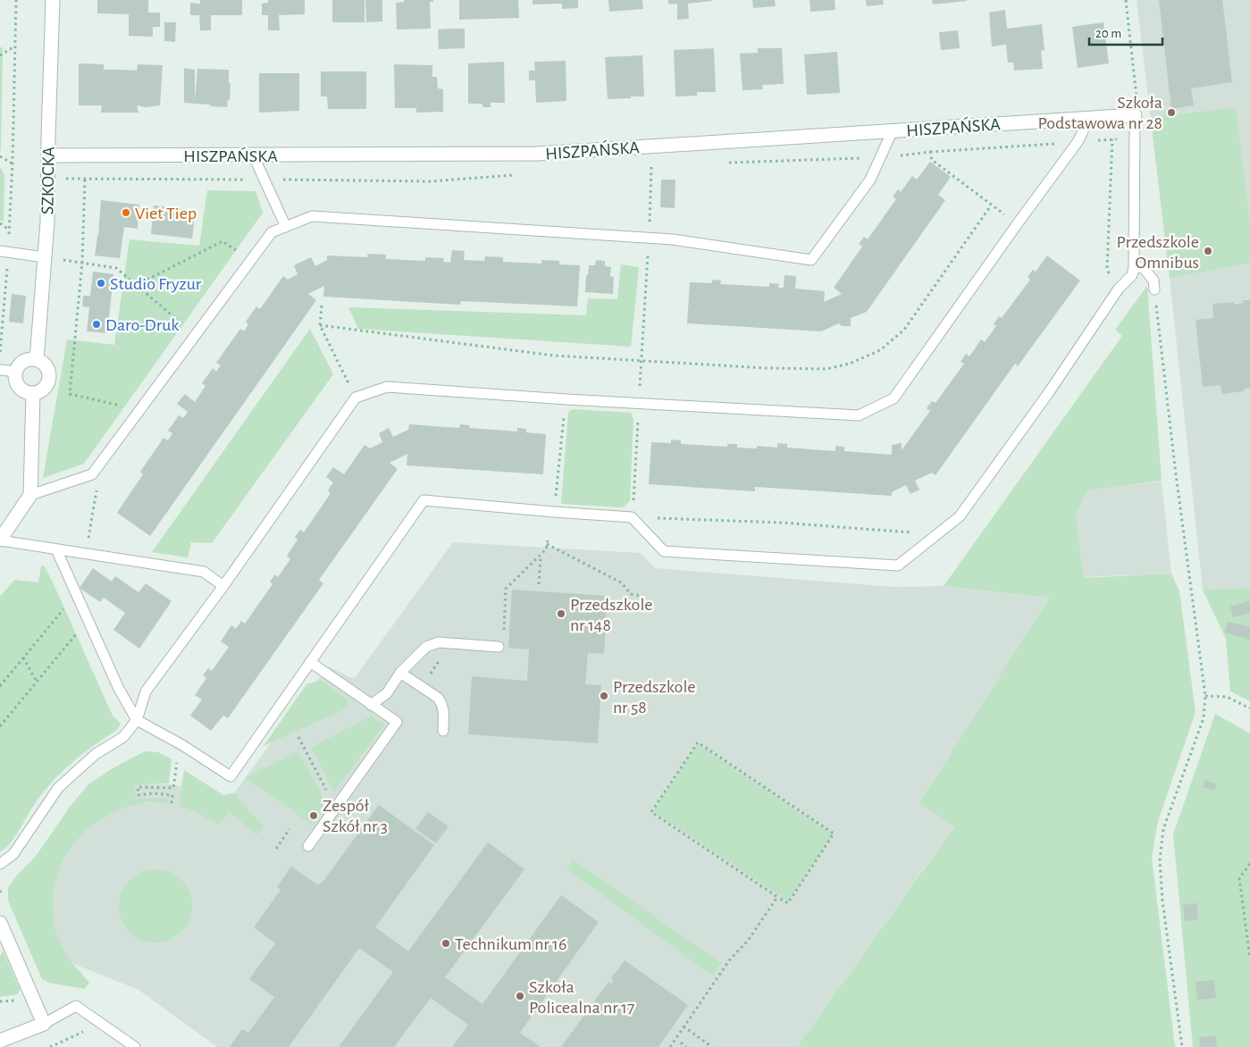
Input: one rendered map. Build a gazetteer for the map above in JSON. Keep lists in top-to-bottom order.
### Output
{
  "streets": {
    "street": ["HISZPAŃSKA", "SZKOCKA"]
  },
  "crossings": [
    ["HISZPAŃSKA", "SZKOCKA"]
  ],
  "places": [
    "Szkoła Podstawowa nr 28",
    "Viet Tiep",
    "Przedszkole Omnibus",
    "Studio Fryzur",
    "Daro-Druk",
    "Przedszkole nr 148",
    "Przedszkole nr 58",
    "Zespół Szkół nr 3",
    "Technikum nr 16",
    "Szkoła Policealna nr 17"
  ],
  "scale_bar": "20 m"
}
